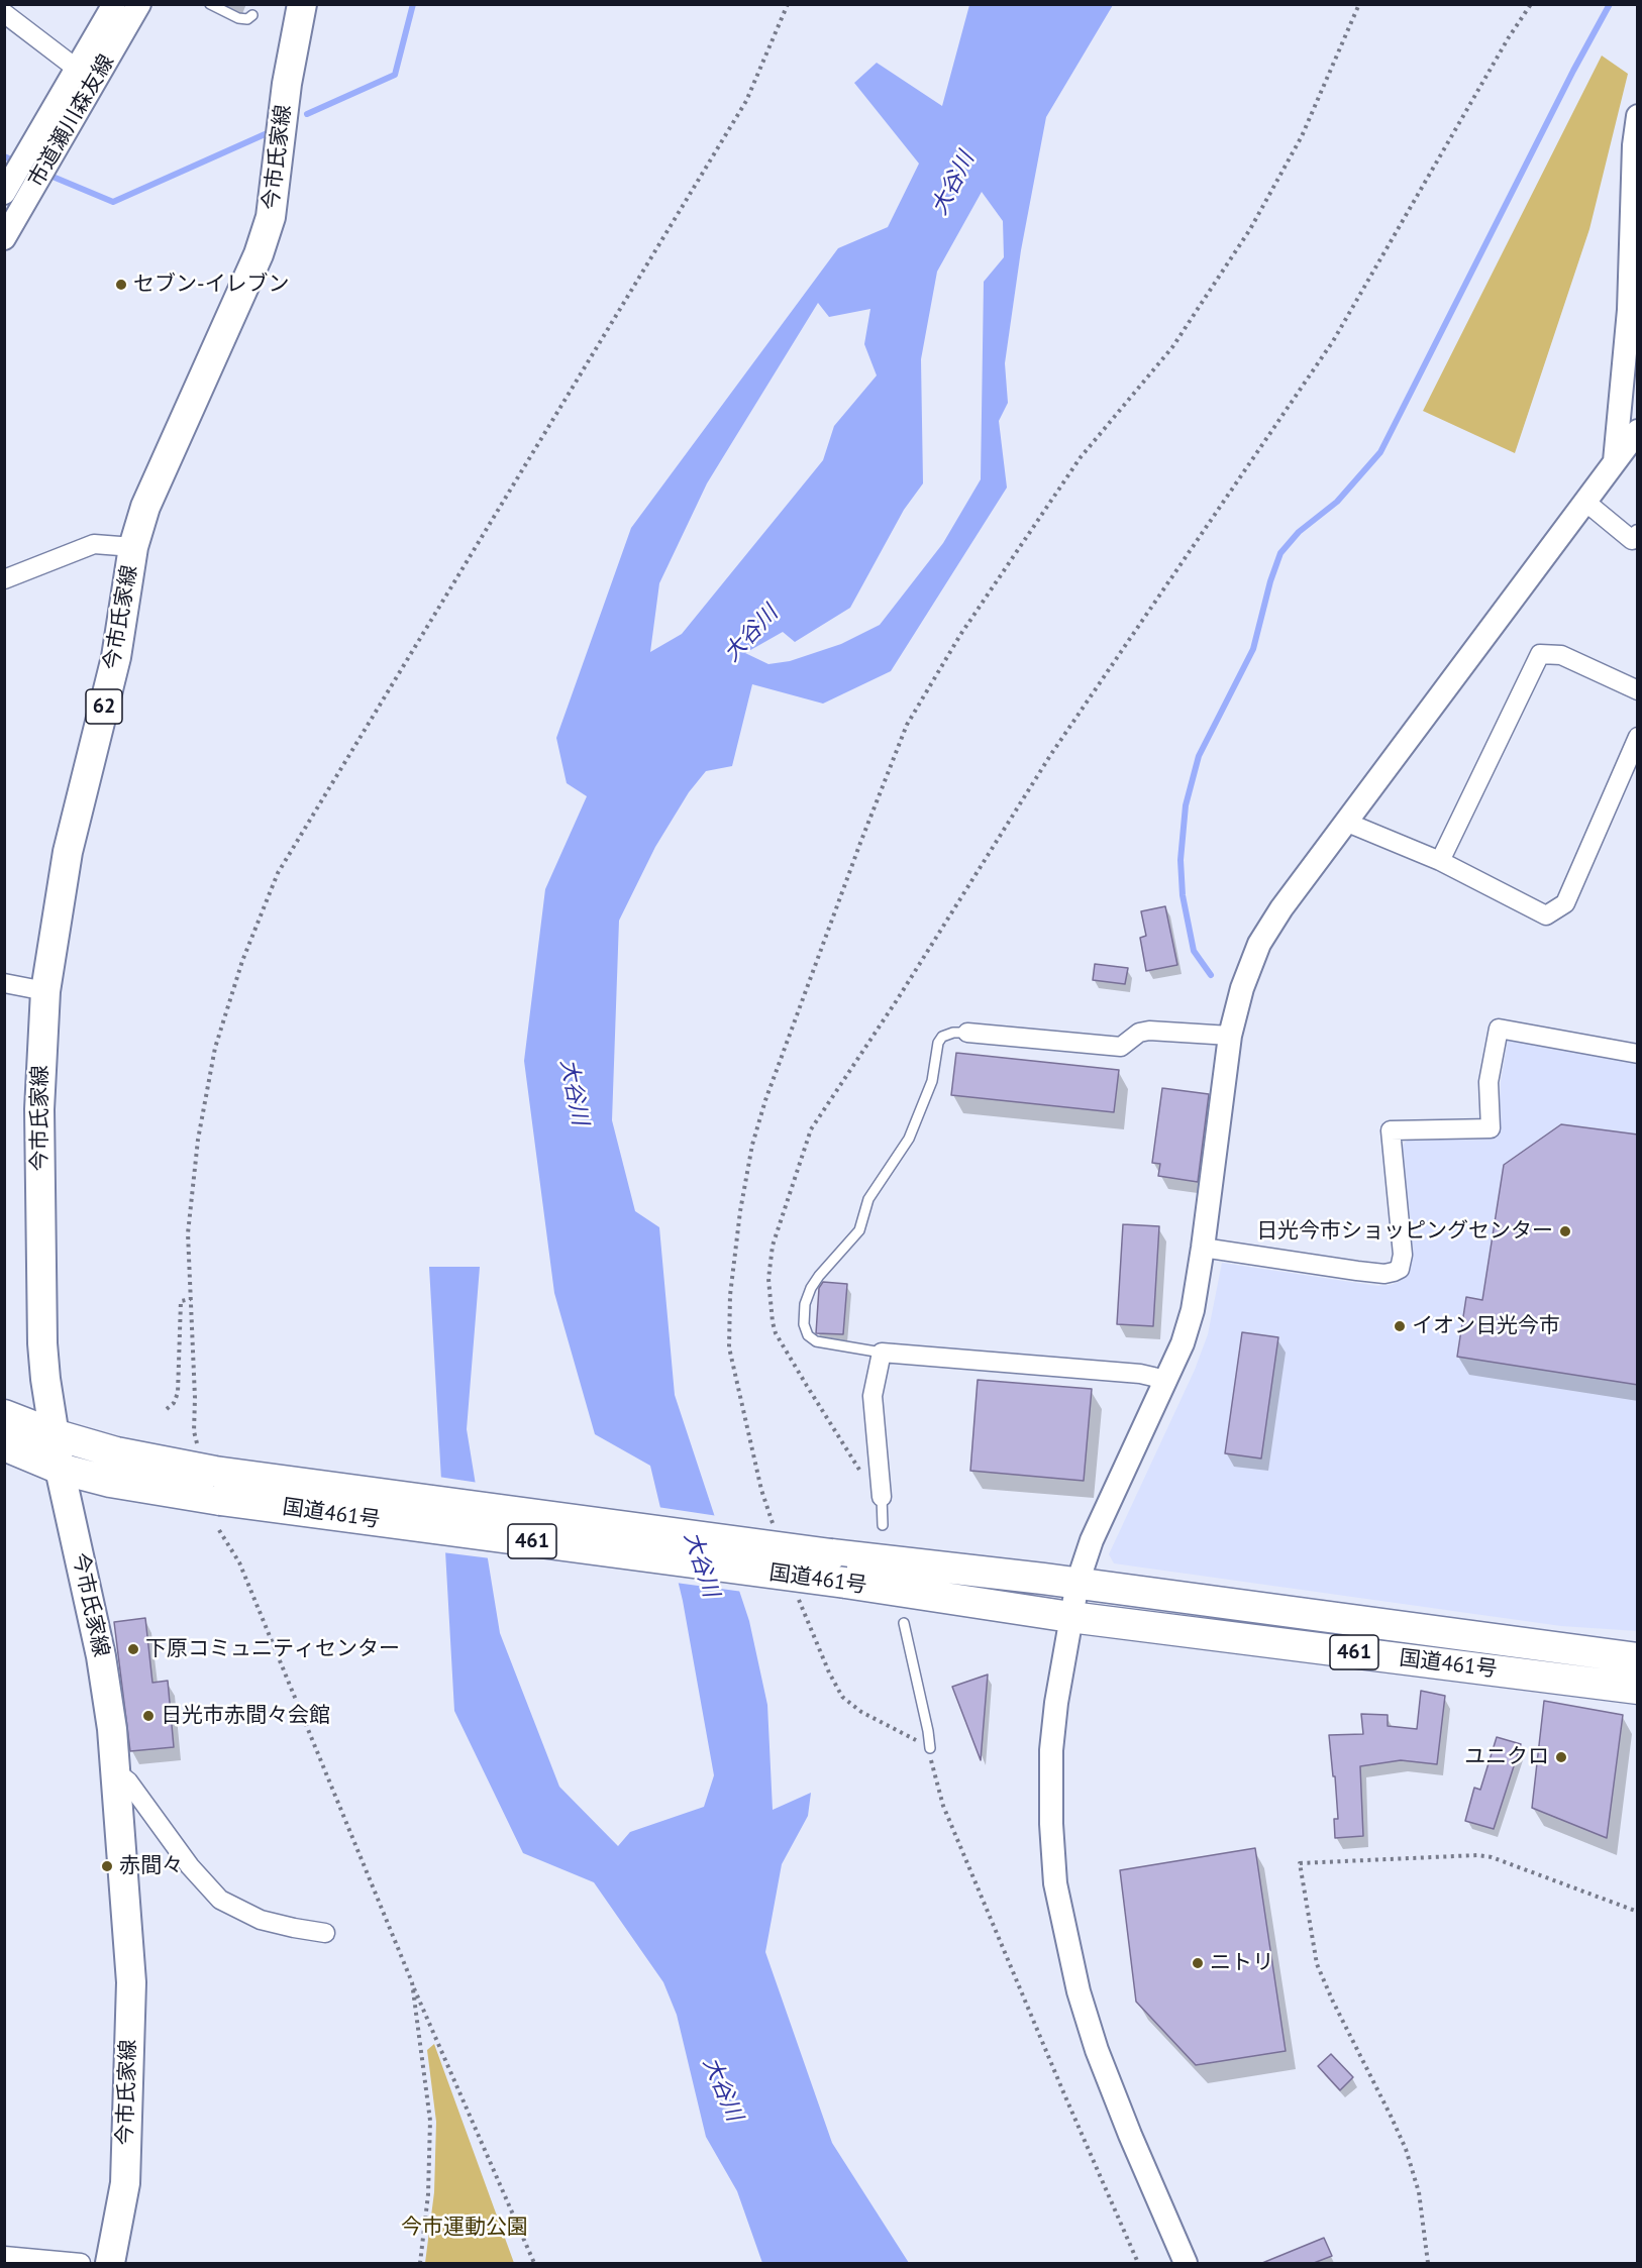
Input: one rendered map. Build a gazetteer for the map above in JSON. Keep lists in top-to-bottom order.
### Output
{
  "streets": {
    "highway": ["国道461号", "461"],
    "main road": ["今市氏家線", "62"],
    "street": ["市道瀬川森友線"]
  },
  "crossings": [
    ["今市氏家線", "国道461号"]
  ],
  "water": ["大谷川"],
  "parks": ["今市運動公園"],
  "places": [
    "セブン-イレブン",
    "日光今市ショッピングセンター",
    "イオン日光今市",
    "下原コミュニティセンター",
    "日光市赤間々会館",
    "ユニクロ",
    "赤間々",
    "ニトリ"
  ]
}
